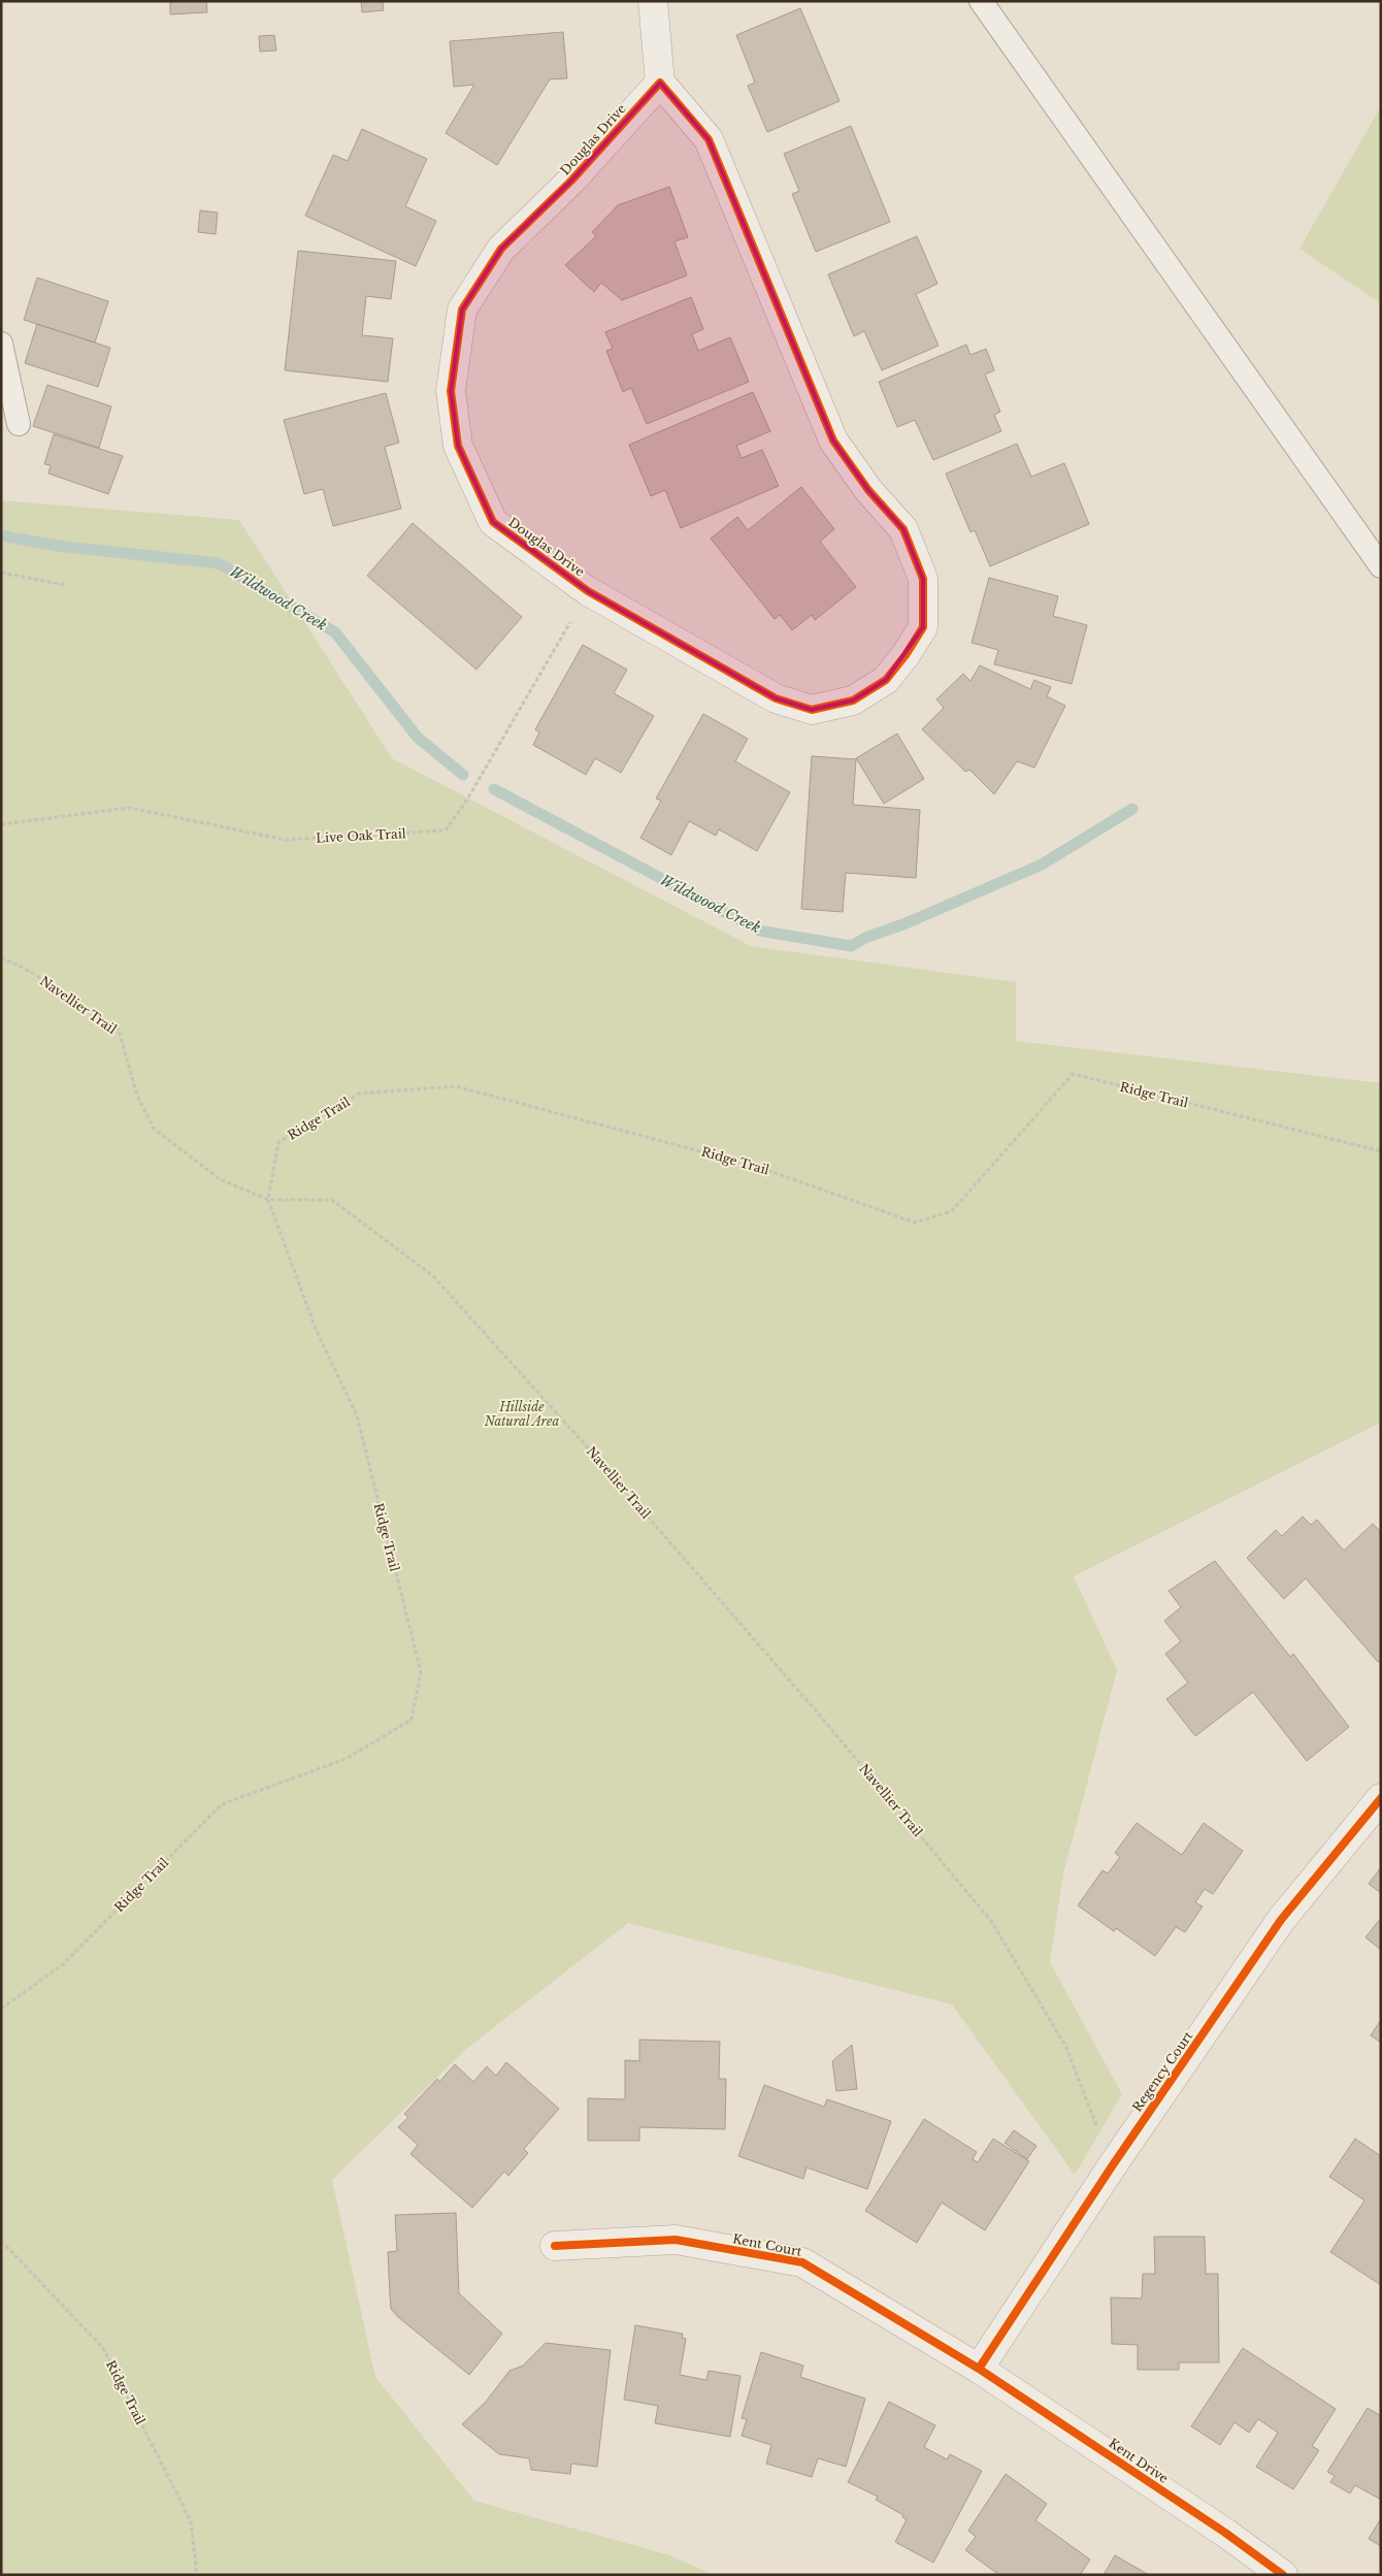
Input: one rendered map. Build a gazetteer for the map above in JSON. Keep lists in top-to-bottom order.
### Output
{
  "streets": {
    "street": [
      "Douglas Drive",
      "Regency Court",
      "Kent Court",
      "Kent Drive"
    ],
    "path": ["Live Oak Trail", "Navellier Trail", "Ridge Trail"]
  },
  "crossings": [
    ["Douglas Drive", "Live Oak Trail"],
    ["Navellier Trail", "Ridge Trail"],
    ["Navellier Trail", "Regency Court"],
    ["Regency Court", "Kent Court"],
    ["Regency Court", "Kent Drive"],
    ["Kent Court", "Kent Drive"]
  ],
  "water": ["Wildwood Creek"],
  "parks": ["Hillside Natural Area"]
}
